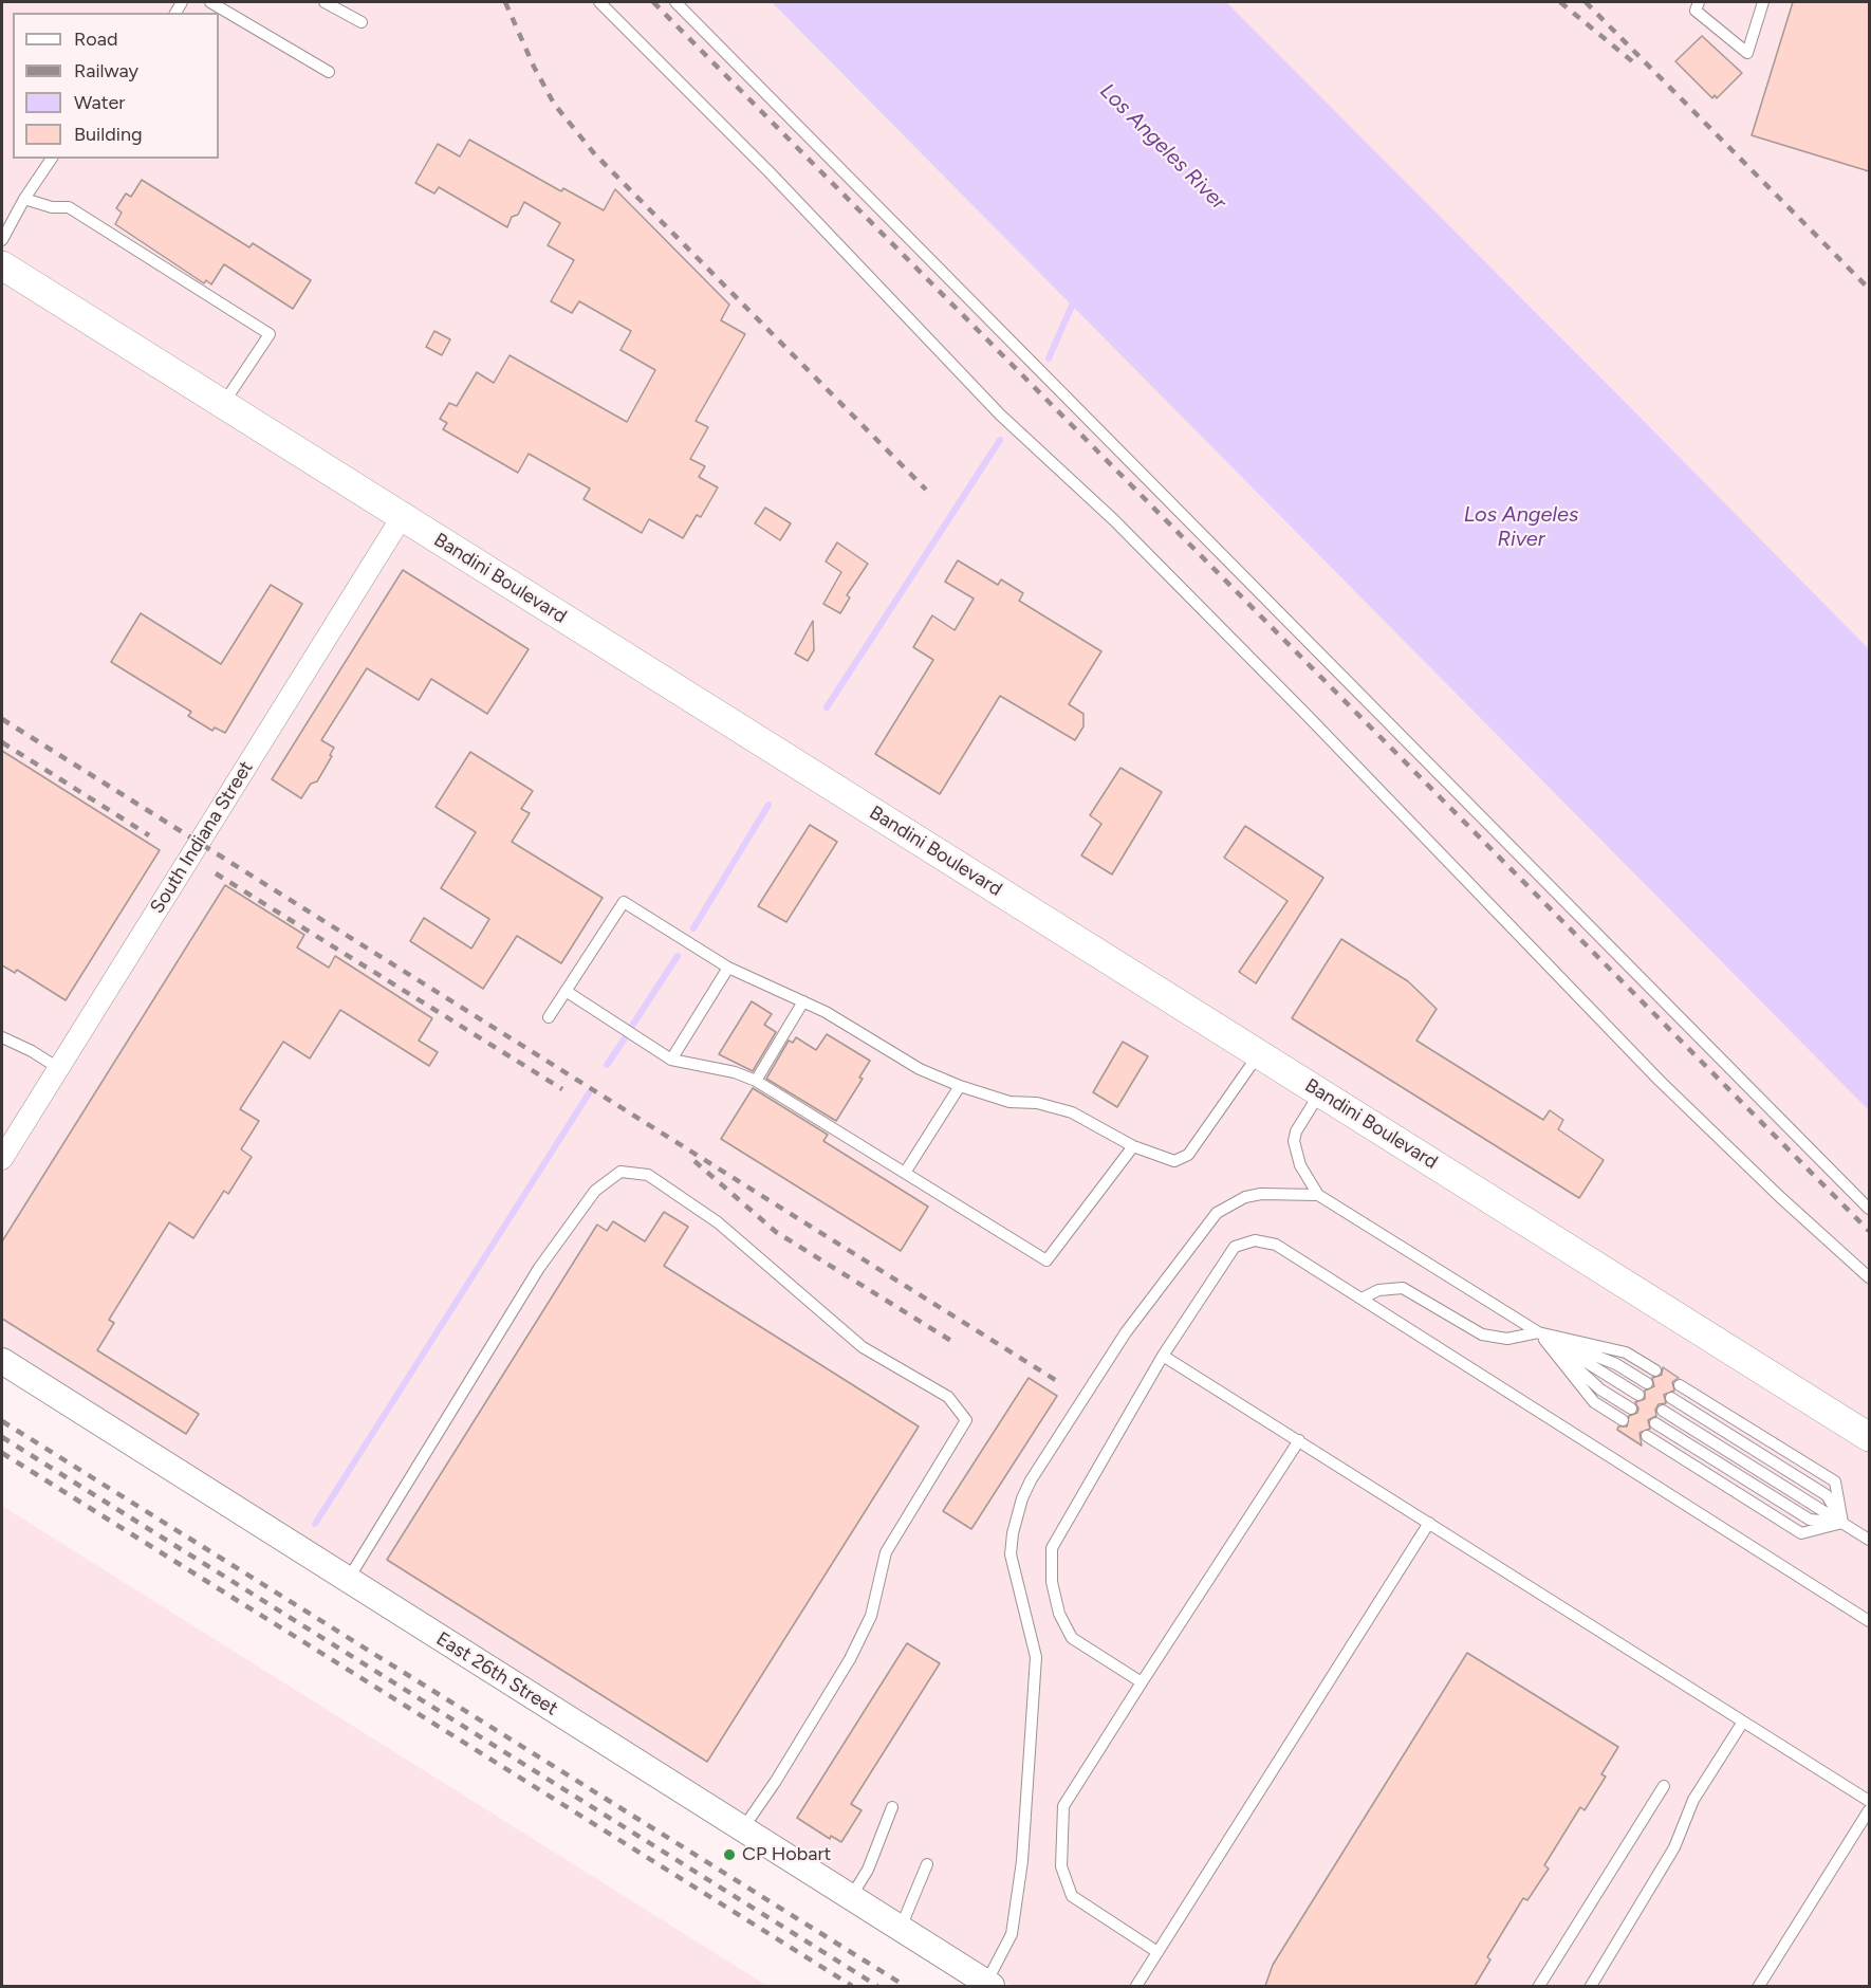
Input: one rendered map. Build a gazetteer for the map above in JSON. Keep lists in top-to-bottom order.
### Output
{
  "streets": {
    "main road": ["Bandini Boulevard"],
    "street": ["South Indiana Street", "East 26th Street"]
  },
  "crossings": [
    ["Bandini Boulevard", "South Indiana Street"]
  ],
  "water": ["Los Angeles River"],
  "places": ["CP Hobart"],
  "legend": [
    "Road",
    "Railway",
    "Water",
    "Building"
  ]
}
